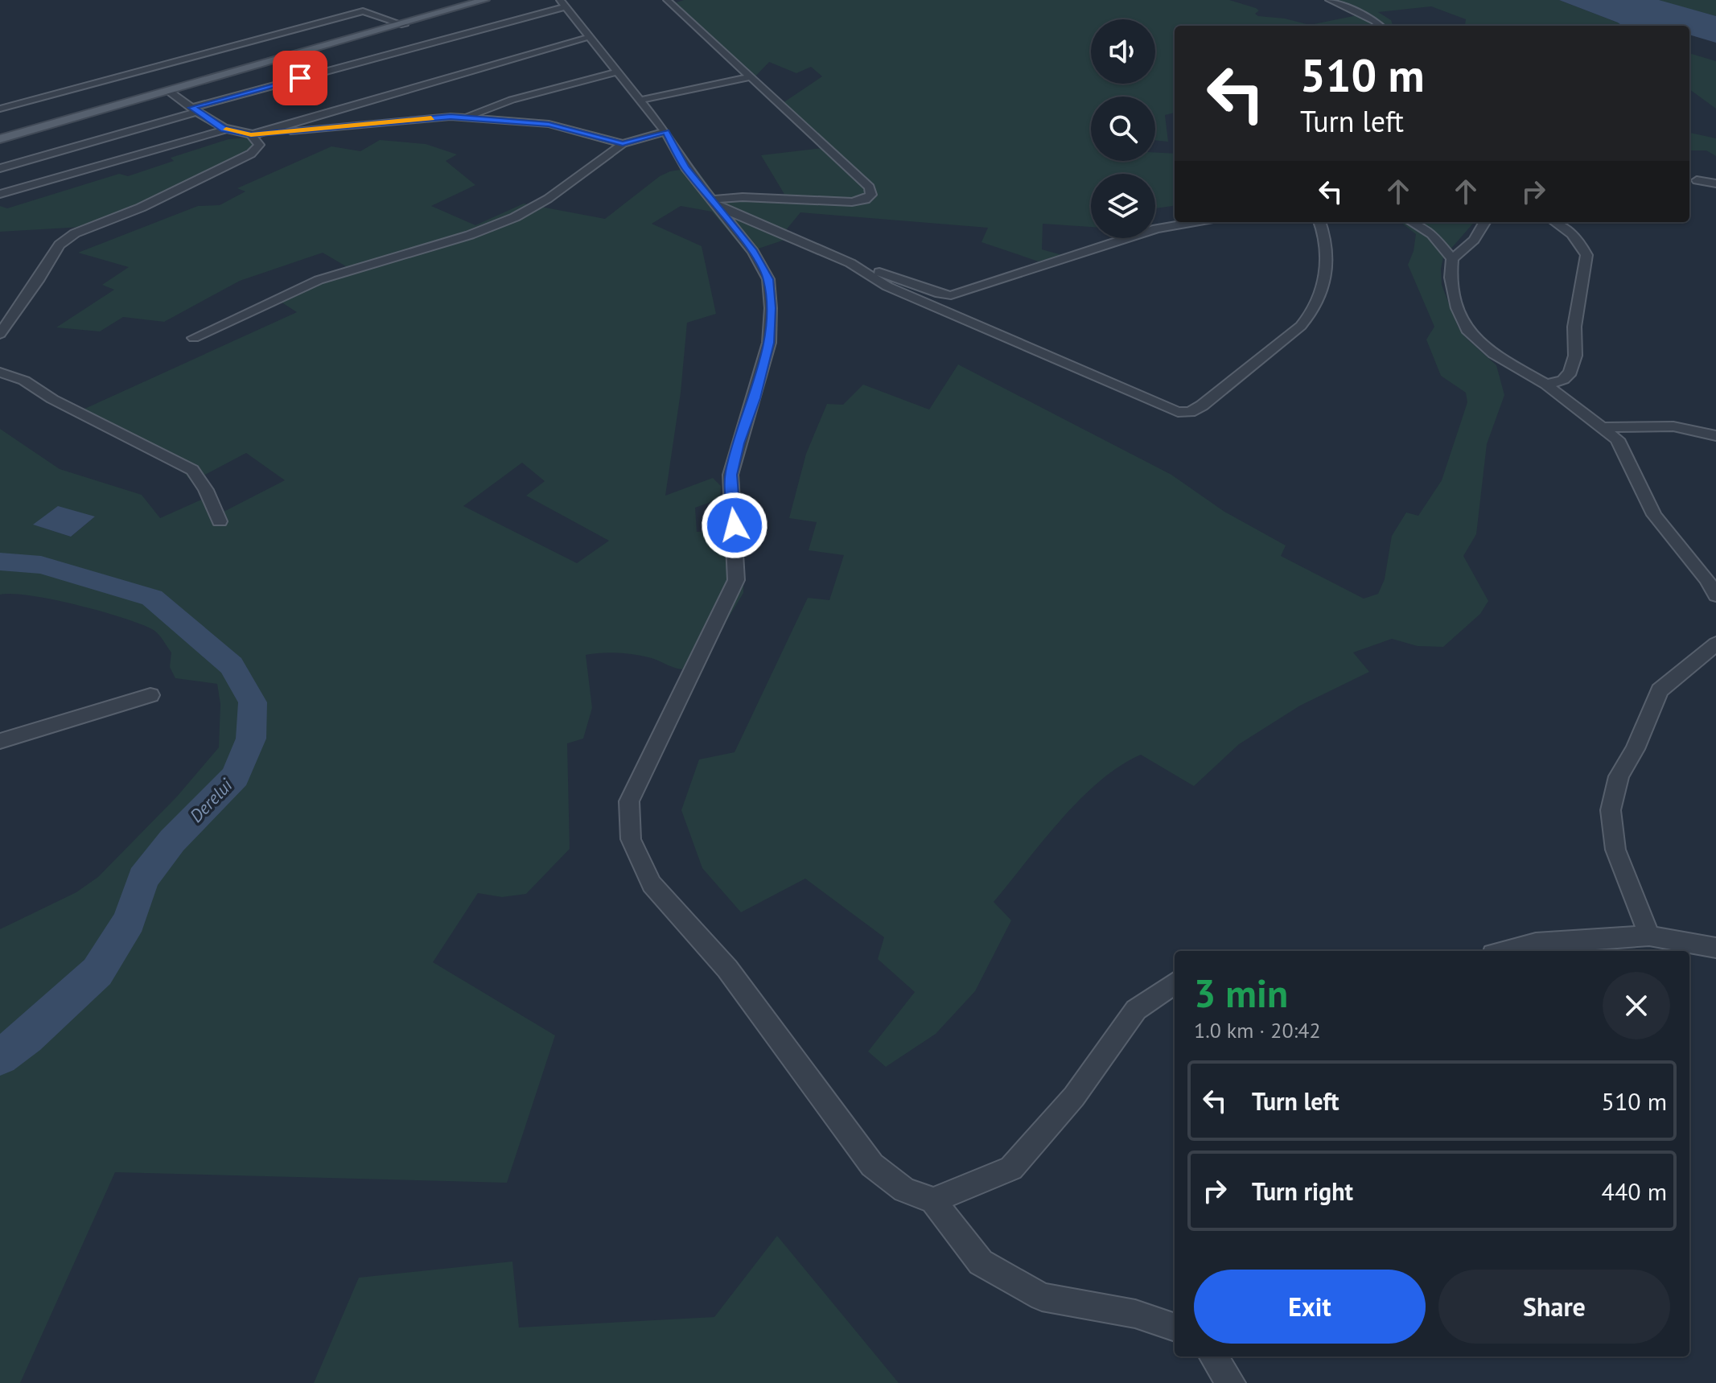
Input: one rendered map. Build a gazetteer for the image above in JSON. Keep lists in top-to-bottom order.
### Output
{
  "water": ["Derelui"],
  "page": {
    "turn": ["510 m", "Turn left"],
    "heading": ["3 min", "1.0 km · 20:42"],
    "list": [
      {
        "name": "Turn left",
        "value": "510 m"
      },
      {
        "name": "Turn right",
        "value": "440 m"
      }
    ],
    "buttons": ["Exit", "Share"]
  }
}
